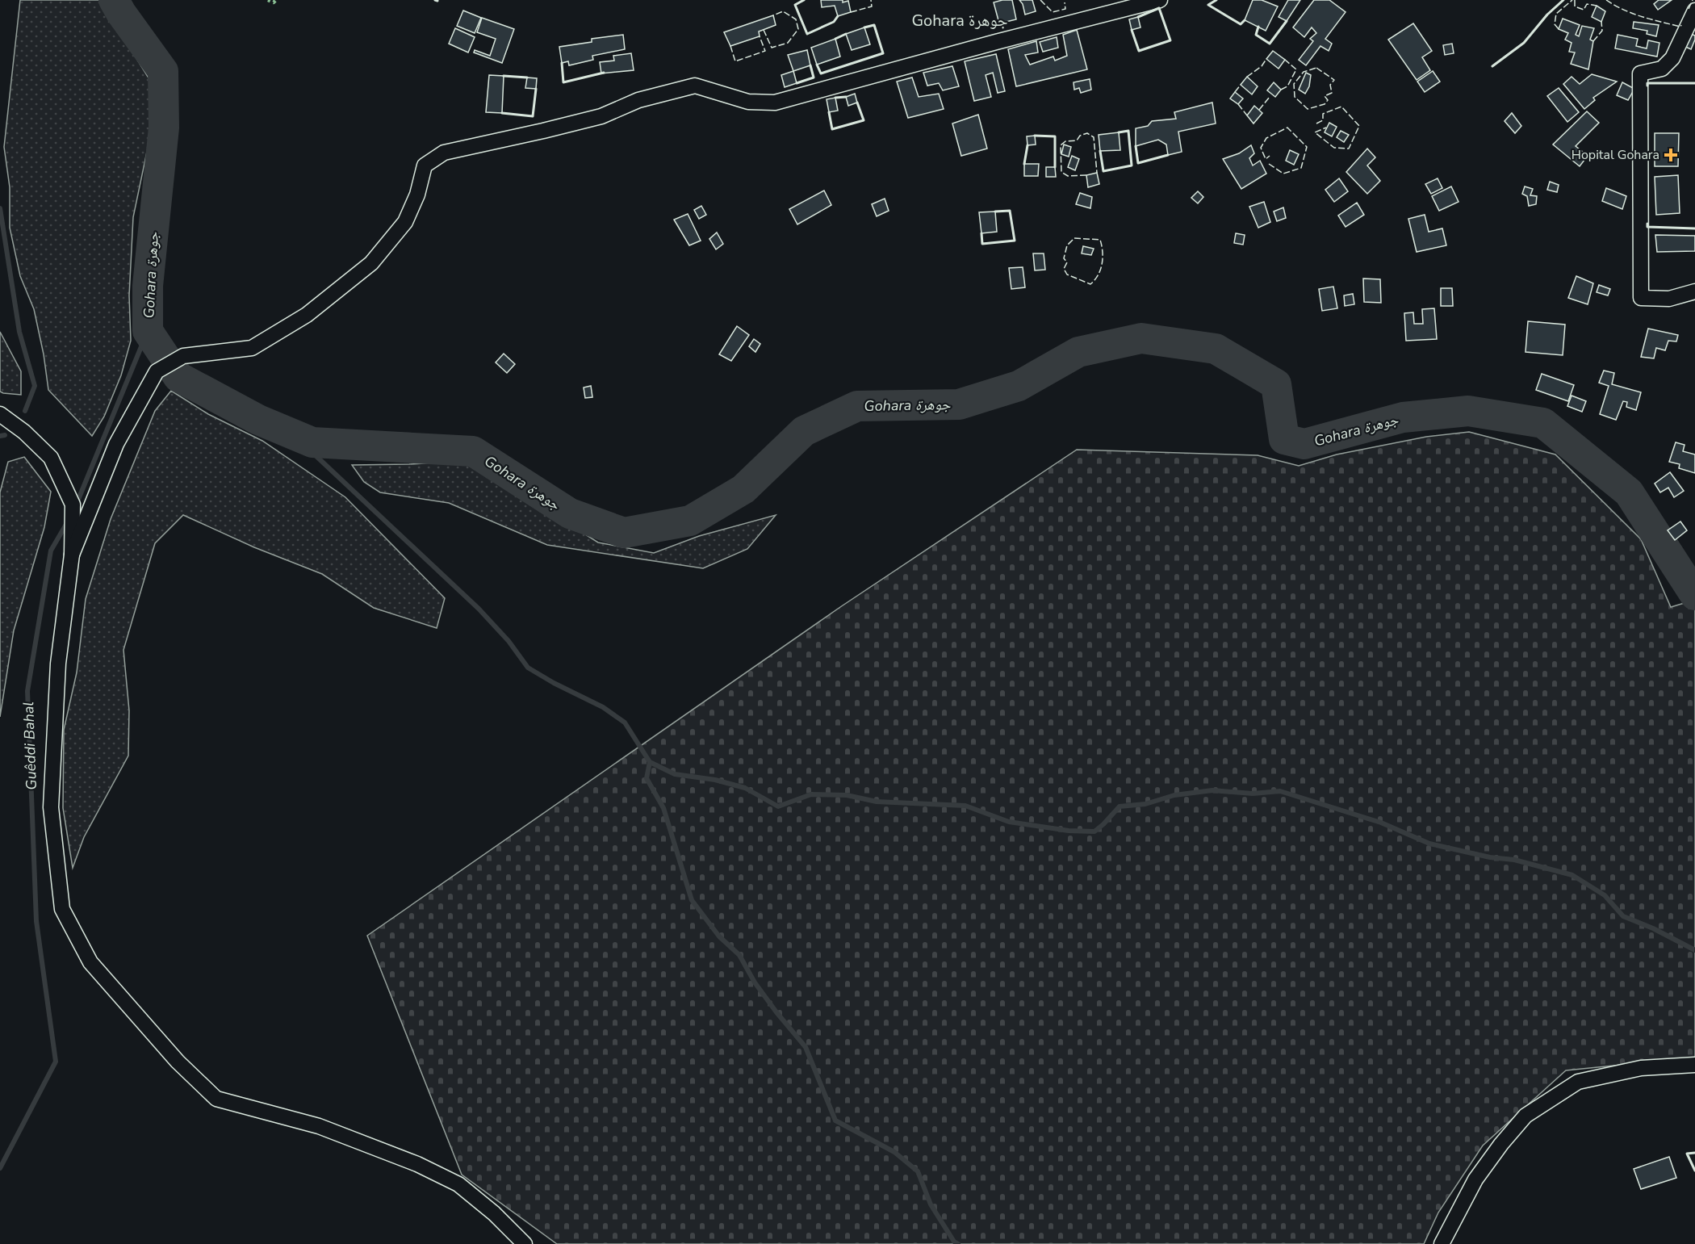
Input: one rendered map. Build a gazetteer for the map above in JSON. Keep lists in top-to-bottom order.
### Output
{
  "districts": ["Gohara جوهرة"],
  "water": ["Gohara جوهرة", "Guêddi Bahal"],
  "places": {
    "health": ["Hopital Gohara"]
  }
}
